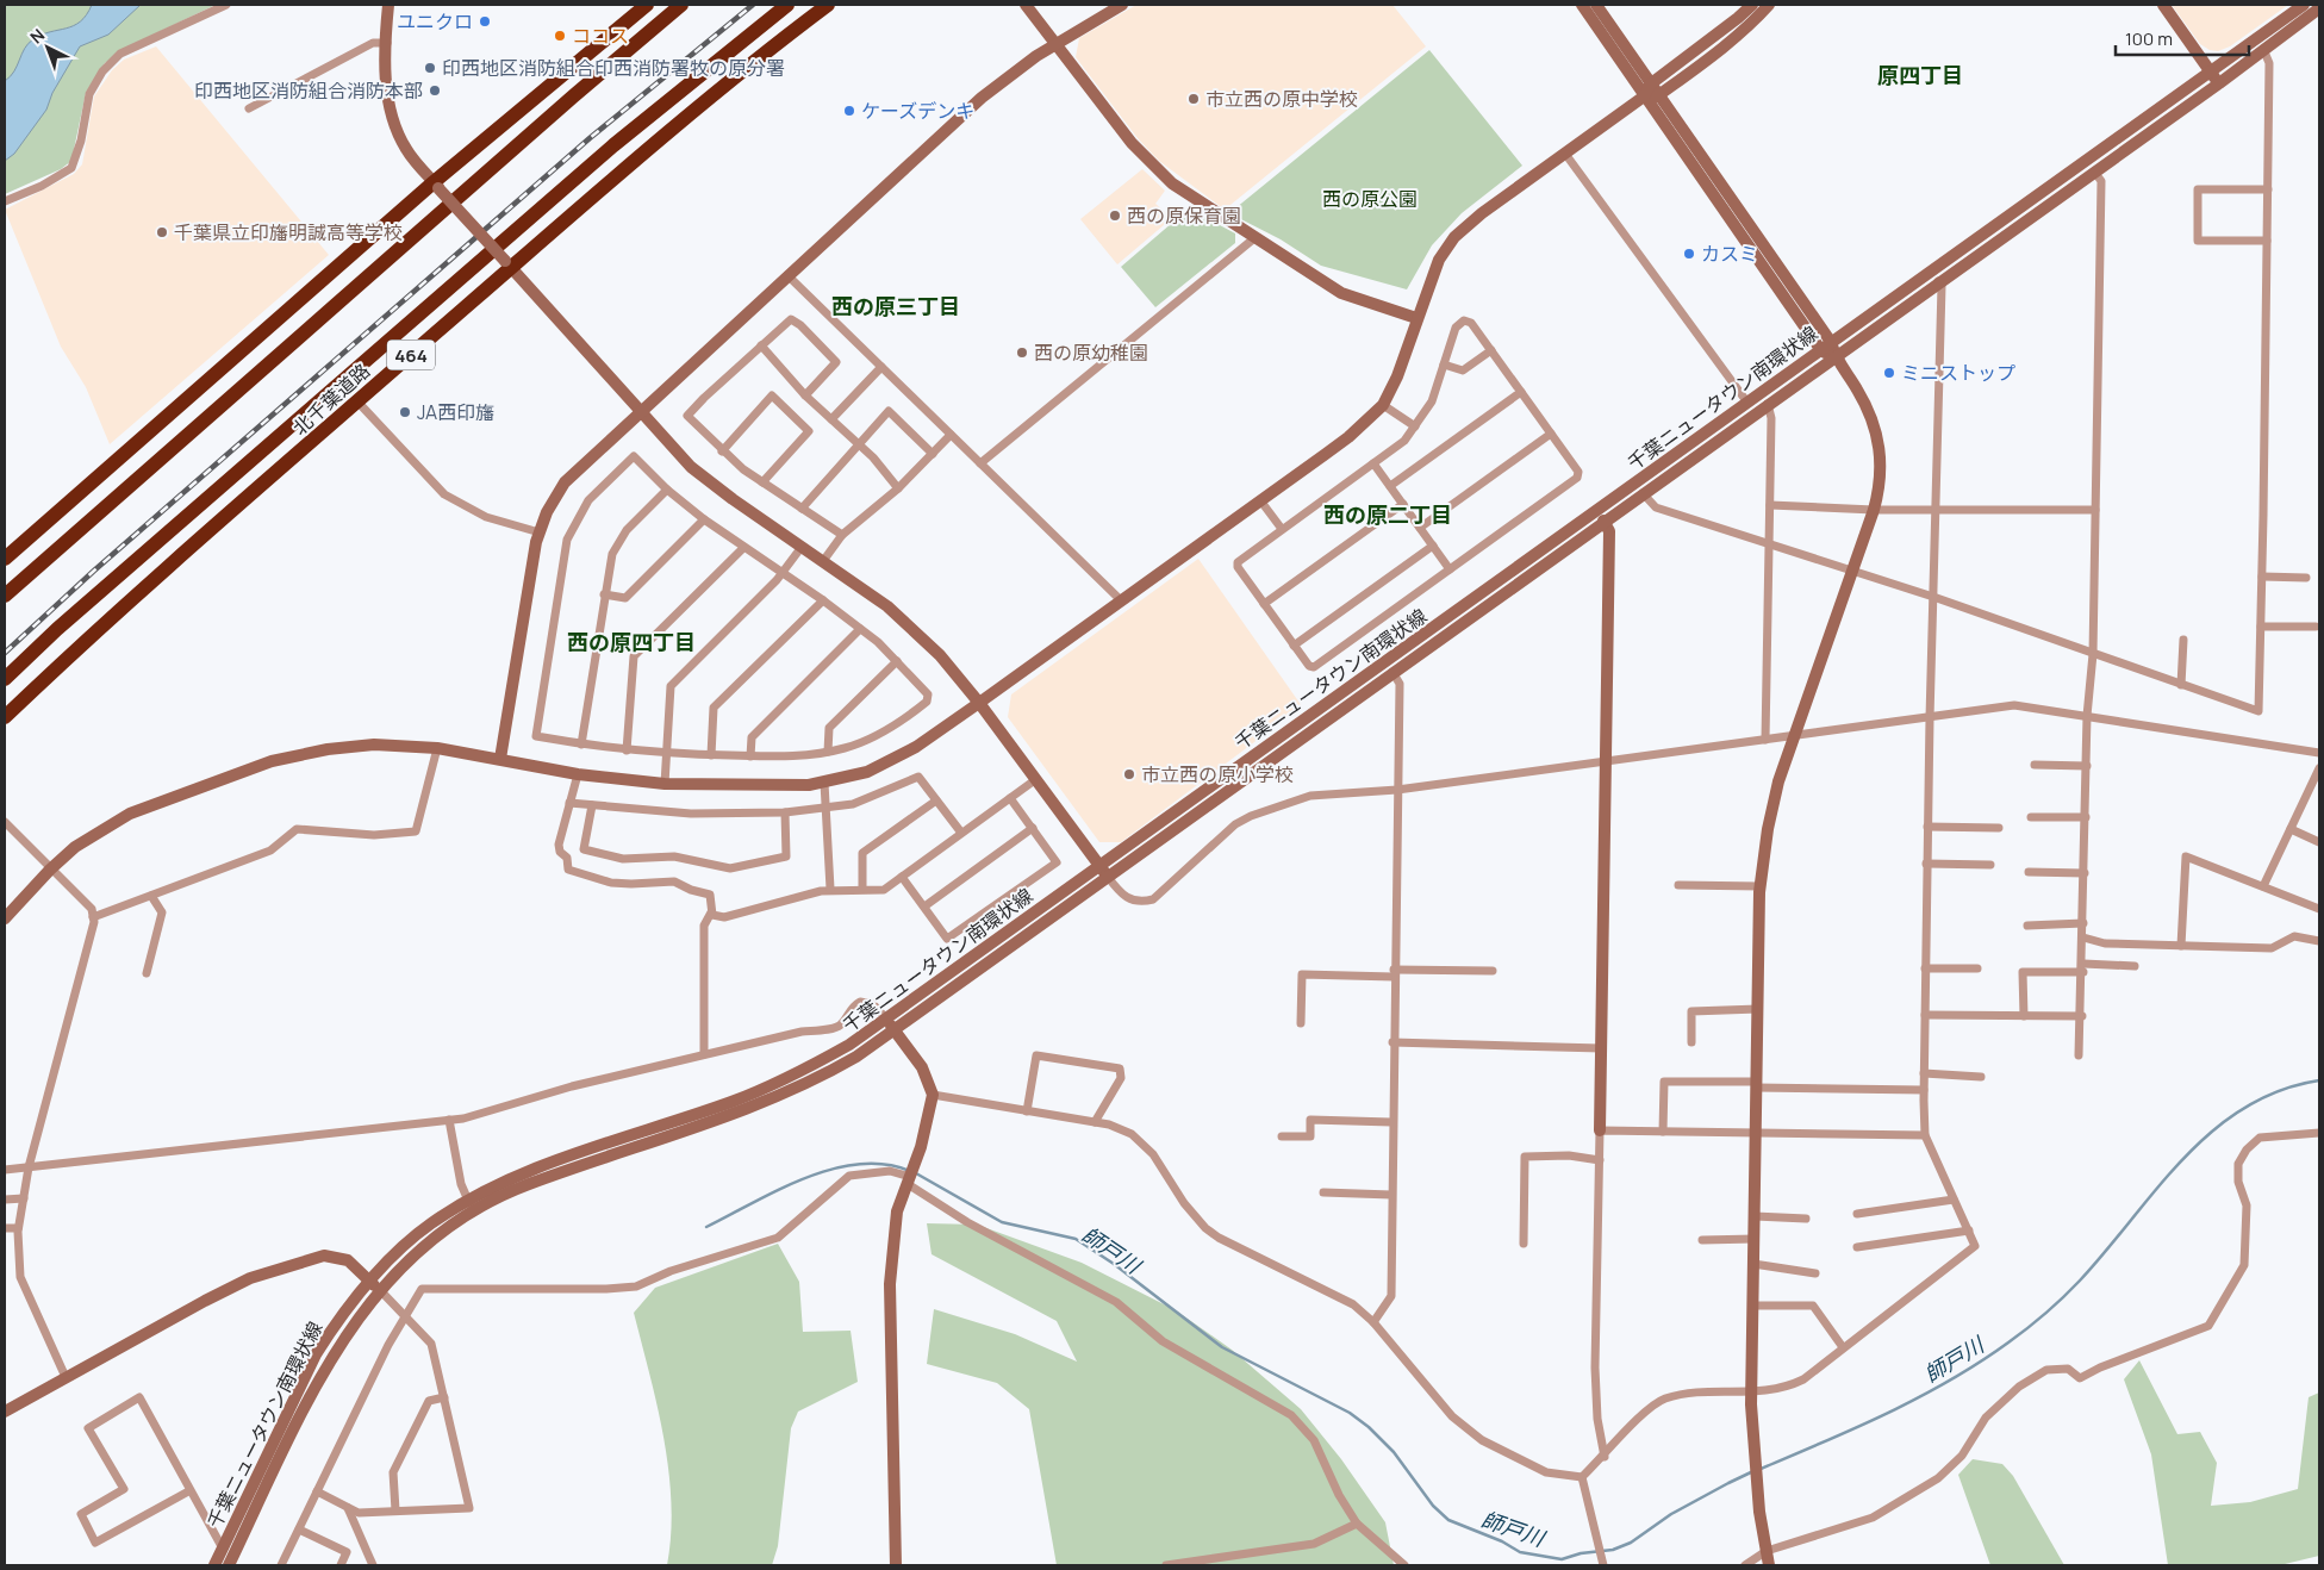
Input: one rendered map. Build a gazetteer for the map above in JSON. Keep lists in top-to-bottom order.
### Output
{
  "streets": {
    "highway": ["464", "北千葉道路"],
    "street": ["千葉ニュータウン南環状線"]
  },
  "districts": [
    "原四丁目",
    "西の原三丁目",
    "西の原二丁目",
    "西の原四丁目"
  ],
  "water": ["師戸川"],
  "parks": ["西の原公園"],
  "places": [
    "ユニクロ",
    "ココス",
    "印西地区消防組合印西消防署牧の原分署",
    "印西地区消防組合消防本部",
    "市立西の原中学校",
    "ケーズデンキ",
    "西の原保育園",
    "千葉県立印旛明誠高等学校",
    "カスミ",
    "西の原幼稚園",
    "ミニストップ",
    "JA西印旛",
    "市立西の原小学校"
  ],
  "scale_bar": "100 m",
  "north": "top left"
}
